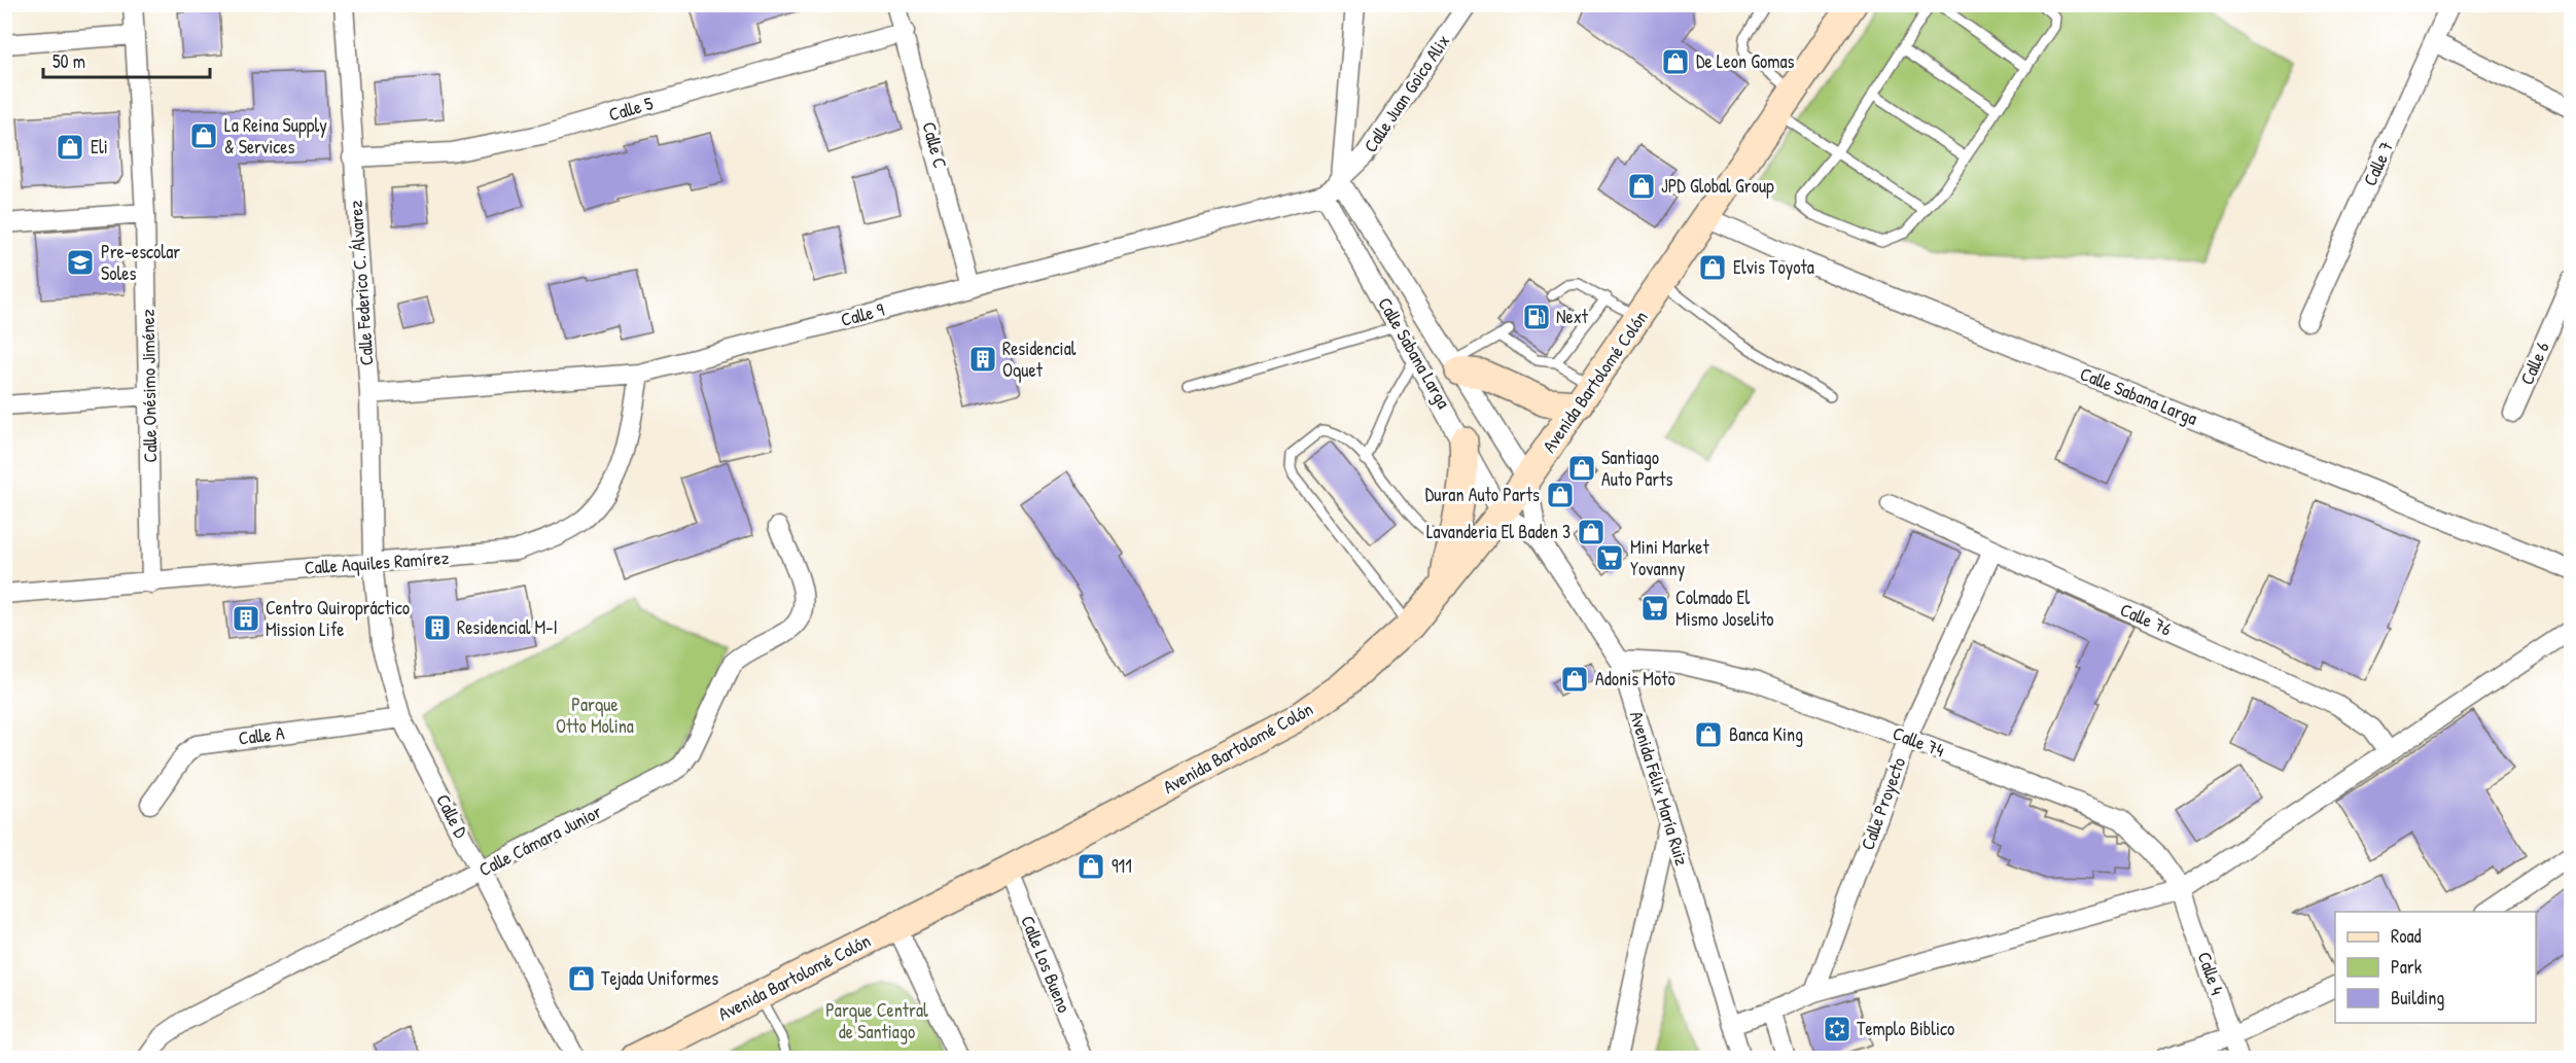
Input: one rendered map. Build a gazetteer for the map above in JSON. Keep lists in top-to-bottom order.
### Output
{
  "streets": {
    "main road": ["Avenida Bartolomé Colón"],
    "street": [
      "Calle Juan Goico Alix",
      "Calle 5",
      "Calle C",
      "Calle 7",
      "Calle Federico C. Álvarez",
      "Calle 9",
      "Calle Sabana Larga",
      "Calle 6",
      "Calle Onésimo Jiménez",
      "Calle Aquiles Ramírez",
      "Calle 76",
      "Calle A",
      "Calle 74",
      "Avenida Félix María Ruiz",
      "Calle Proyecto",
      "Calle D",
      "Calle Cámara Junior",
      "Calle Los Bueno",
      "Calle 4"
    ]
  },
  "crossings": [
    ["Calle Juan Goico Alix", "Calle 9"],
    ["Calle Juan Goico Alix", "Calle Sabana Larga"],
    ["Calle 5", "Calle C"],
    ["Calle 5", "Calle Federico C. Álvarez"],
    ["Calle C", "Calle 9"],
    ["Calle Federico C. Álvarez", "Calle 9"],
    ["Calle Federico C. Álvarez", "Calle Aquiles Ramírez"],
    ["Calle Federico C. Álvarez", "Calle D"],
    ["Calle 9", "Calle Sabana Larga"],
    ["Calle 9", "Calle Aquiles Ramírez"],
    ["Calle Sabana Larga", "Avenida Bartolomé Colón"],
    ["Calle Sabana Larga", "Avenida Félix María Ruiz"],
    ["Avenida Bartolomé Colón", "Avenida Félix María Ruiz"],
    ["Avenida Bartolomé Colón", "Calle Los Bueno"],
    ["Calle Onésimo Jiménez", "Calle Aquiles Ramírez"],
    ["Calle Aquiles Ramírez", "Calle D"],
    ["Calle 76", "Calle Proyecto"],
    ["Calle A", "Calle D"],
    ["Calle 74", "Avenida Félix María Ruiz"],
    ["Calle 74", "Calle Proyecto"],
    ["Calle 74", "Calle 4"],
    ["Calle D", "Calle Cámara Junior"]
  ],
  "parks": ["Parque Otto Molina", "Parque Central de Santiago"],
  "places": {
    "shop": [
      "De Leon Gomas",
      "La Reina Supply & Services",
      "Eli",
      "JPD Global Group",
      "Elvis Toyota",
      "Santiago Auto Parts",
      "Duran Auto Parts",
      "Lavanderia El Baden 3",
      "Adonis Moto",
      "Banca King",
      "911",
      "Tejada Uniformes"
    ],
    "school or university": ["Pre-escolar Soles"],
    "fuel station": ["Next"],
    "building": ["Residencial Oquet", "Centro Quiropráctico Mission Life", "Residencial M-I"],
    "supermarket": ["Mini Market Yovanny", "Colmado El Mismo Joselito"],
    "synagogue": ["Templo Biblico"]
  },
  "legend": ["Road", "Park", "Building"],
  "scale_bar": "50 m"
}
